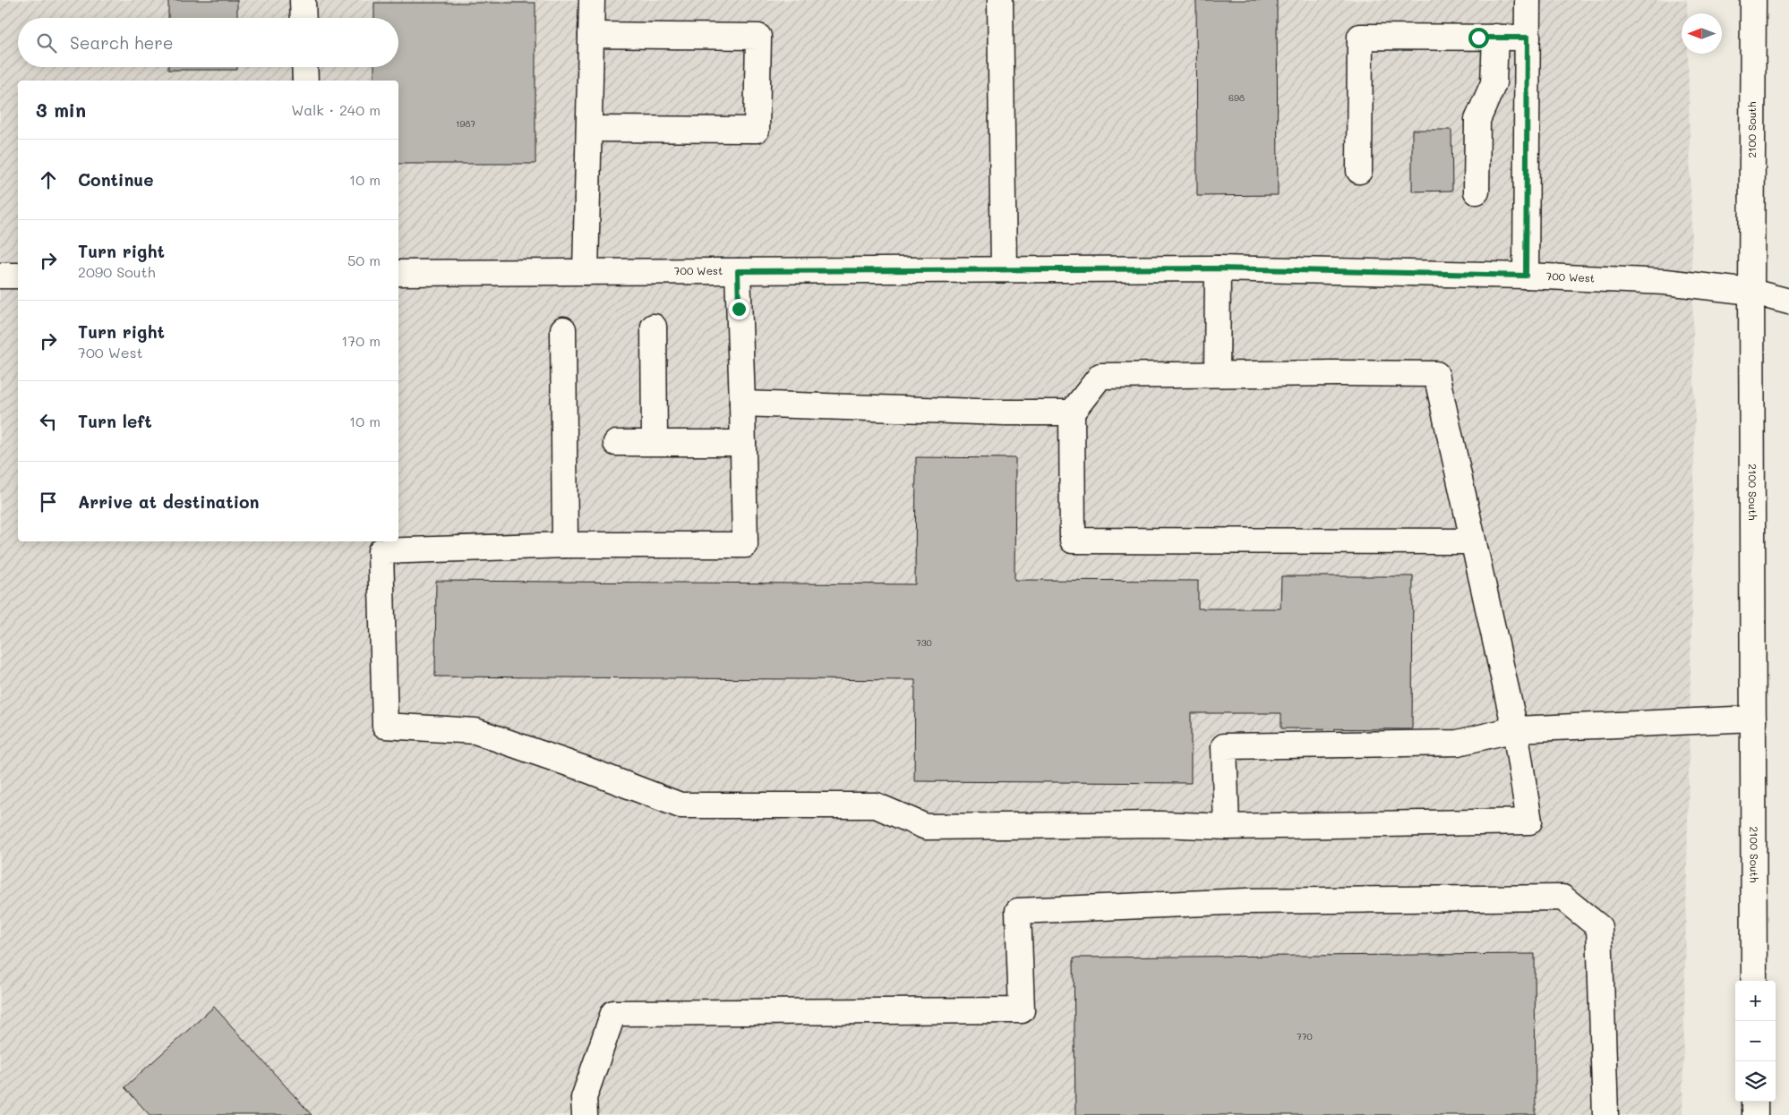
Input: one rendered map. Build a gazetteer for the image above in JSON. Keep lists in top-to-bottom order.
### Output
{
  "streets": {
    "main road": ["2100 South", "700 West"]
  },
  "crossings": [
    ["2100 South", "700 West"]
  ],
  "house_numbers": [
    "698",
    "1987",
    "730",
    "770"
  ],
  "north": "left",
  "page": {
    "search": "Search here",
    "heading": ["3 min", "Walk · 240 m"],
    "list": [
      ["Continue", "10 m"],
      ["Turn right", "2090 South", "50 m"],
      ["Turn right", "700 West", "170 m"],
      ["Turn left", "10 m"],
      "Arrive at destination"
    ],
    "map_buttons": ["+", "−"]
  }
}
